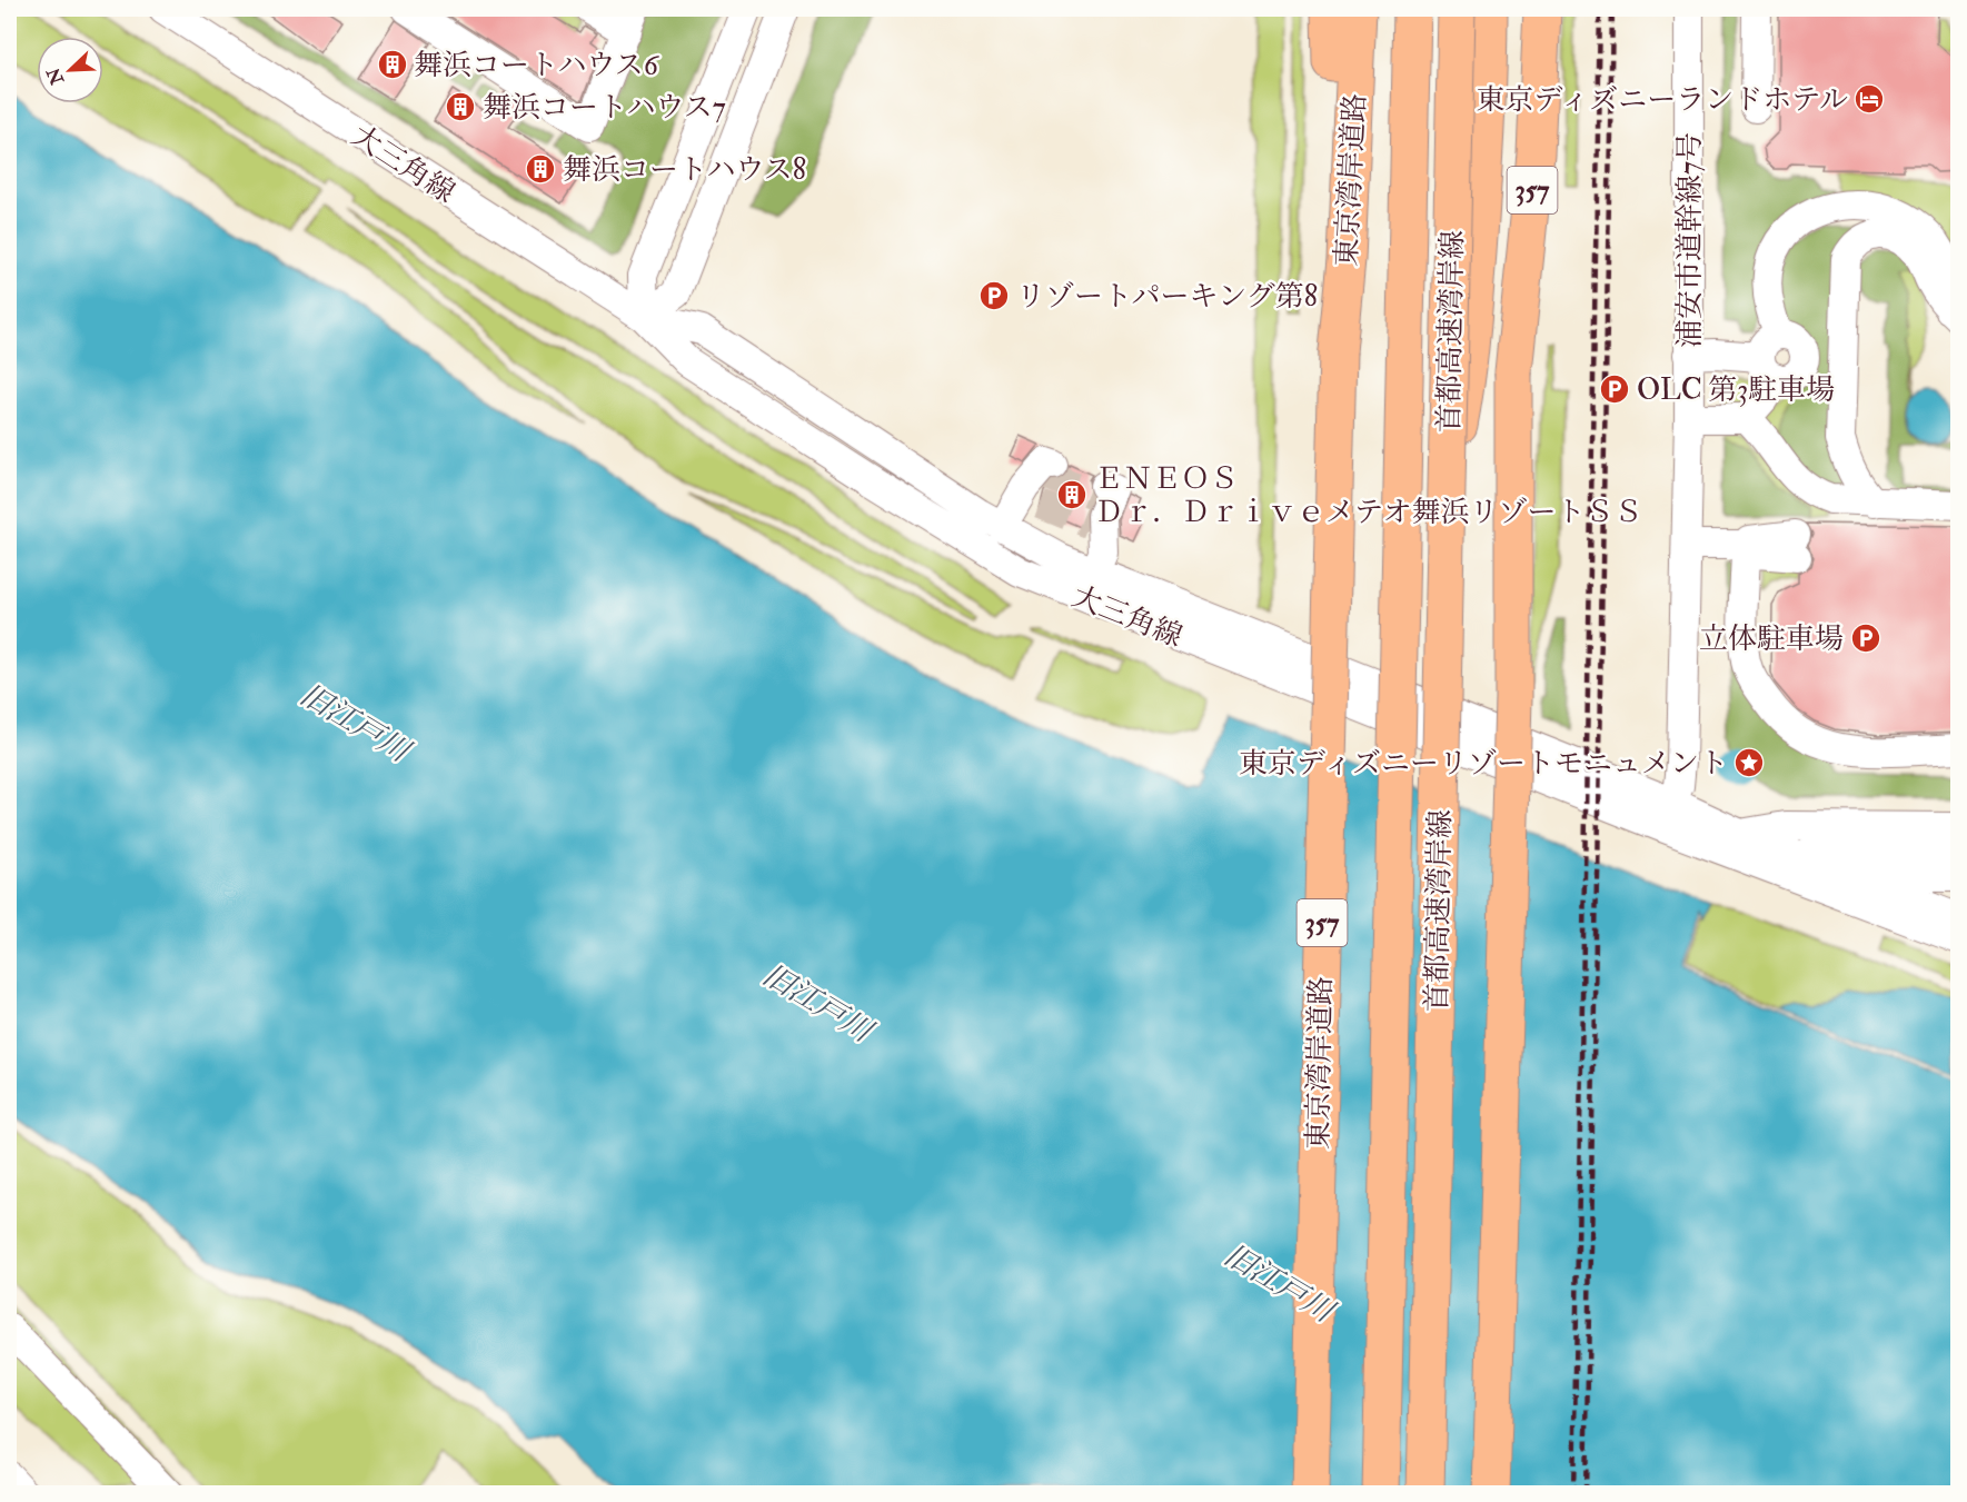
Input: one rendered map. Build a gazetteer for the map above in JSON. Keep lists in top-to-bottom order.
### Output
{
  "streets": {
    "highway": ["東京湾岸道路", "357", "首都高速湾岸線"],
    "street": ["大三角線", "浦安市道幹線7号"]
  },
  "crossings": [
    ["大三角線", "浦安市道幹線7号"]
  ],
  "water": ["旧江戸川"],
  "places": {
    "building": [
      "舞浜コートハウス6",
      "舞浜コートハウス7",
      "舞浜コートハウス8",
      "ＥＮＥＯＳ Ｄｒ．Ｄｒｉｖｅメテオ舞浜リゾートＳＳ"
    ],
    "hotel": ["東京ディズニーランドホテル"],
    "parking": ["リゾートパーキング第8", "OLC 第3駐車場", "立体駐車場"],
    "place": ["東京ディズニーリゾートモニュメント"]
  },
  "north": "bottom left"
}
